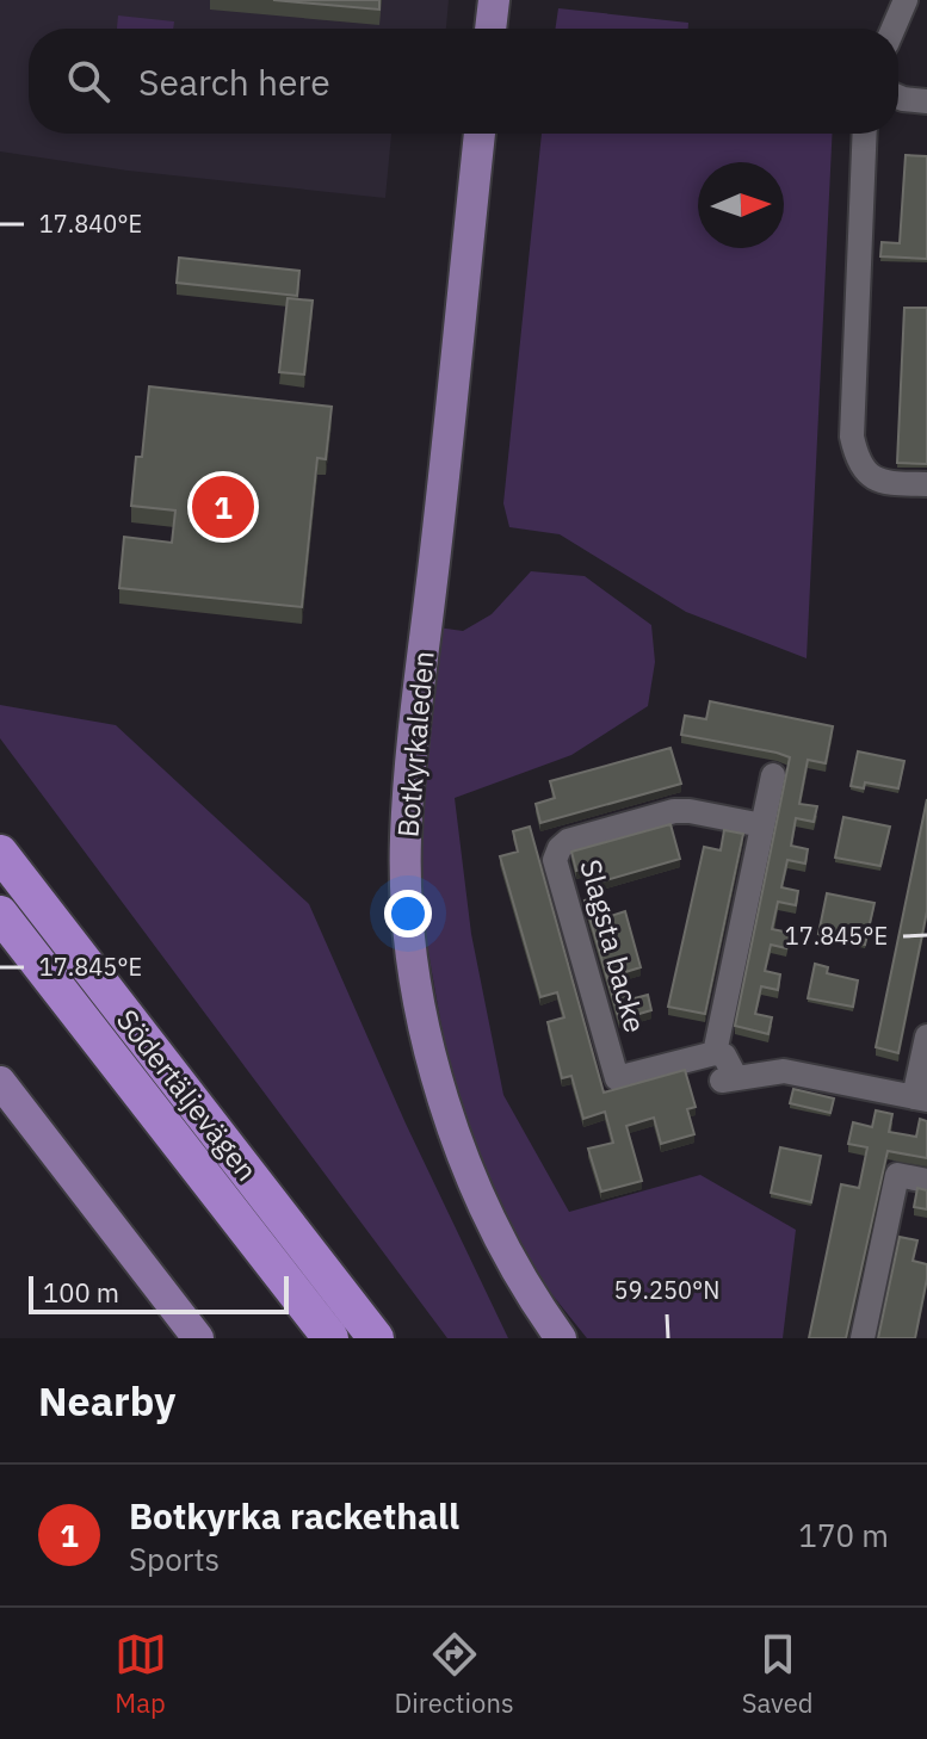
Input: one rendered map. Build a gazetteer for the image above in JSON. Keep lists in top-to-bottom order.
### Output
{
  "streets": {
    "highway": ["Södertäljevägen"],
    "main road": ["Botkyrkaleden"],
    "street": ["Slagsta backe"]
  },
  "scale_bar": "100 m",
  "north": "right",
  "page": {
    "search": "Search here",
    "pins": "1",
    "scale": "100 m",
    "heading": "Nearby",
    "list": [
      {
        "mark": "1",
        "name": "Botkyrka rackethall",
        "note": "Sports",
        "value": "170 m"
      }
    ],
    "nav": ["Map", "Directions", "Saved"]
  },
  "coordinates": ["17.840°E", "17.845°E", "59.250°N"]
}
